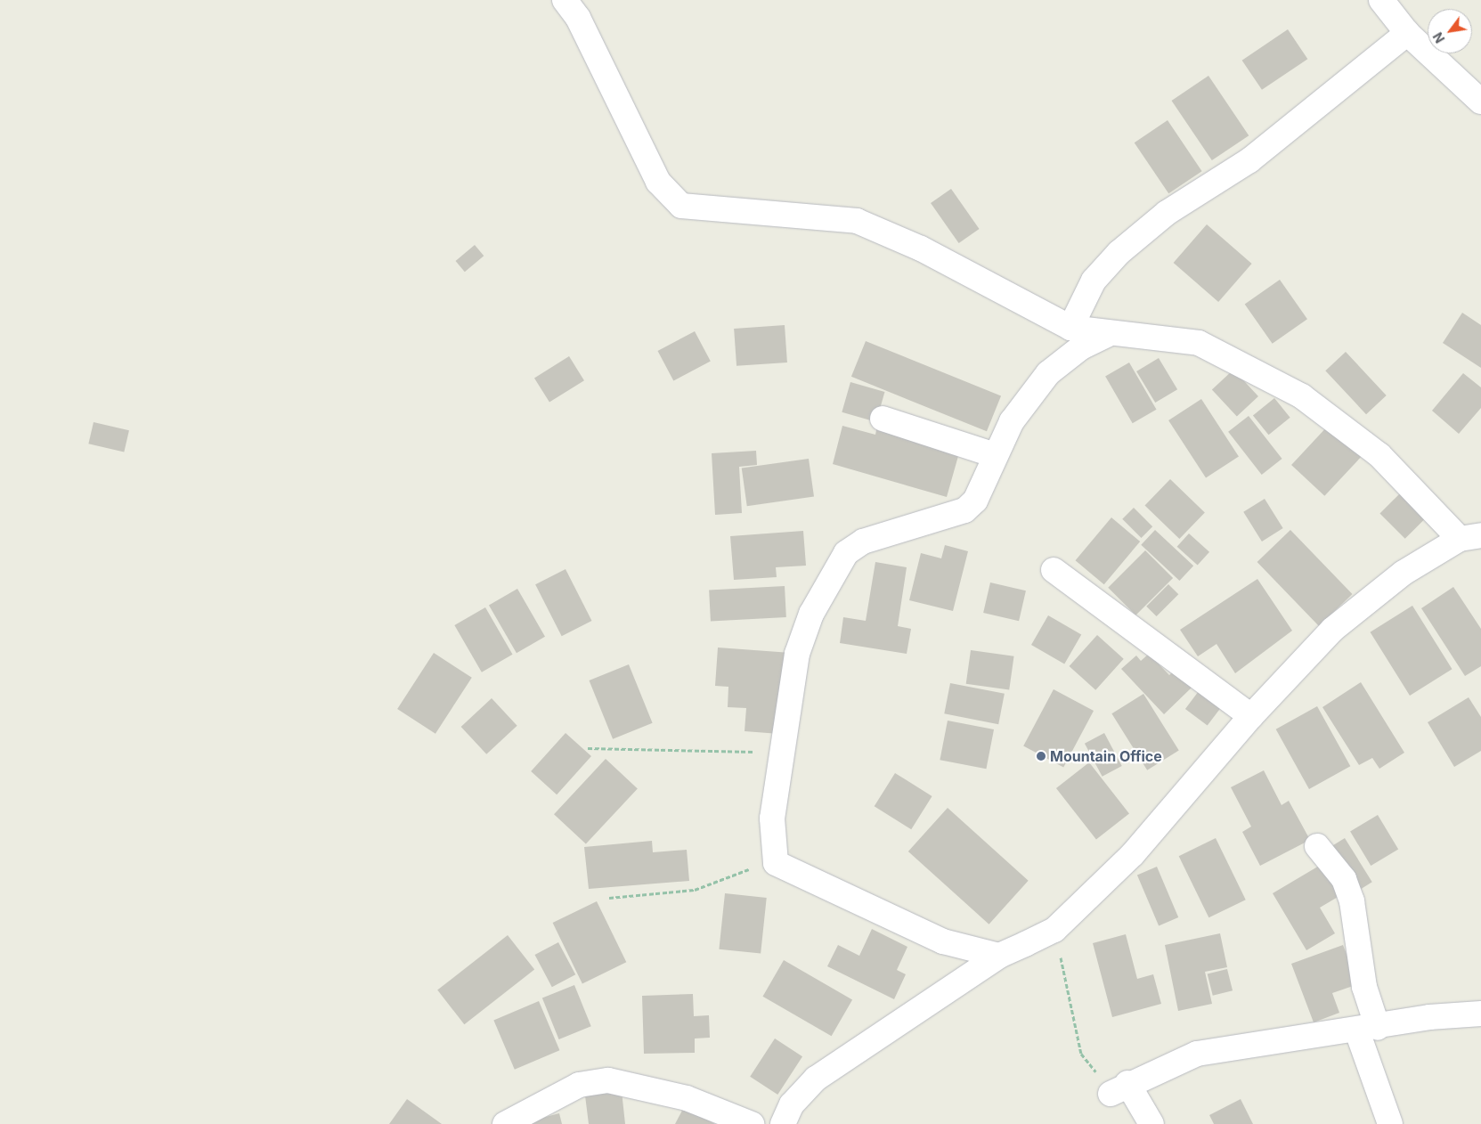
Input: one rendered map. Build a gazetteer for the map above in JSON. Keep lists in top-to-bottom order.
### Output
{
  "places": ["Mountain Office"],
  "north": "bottom left"
}
